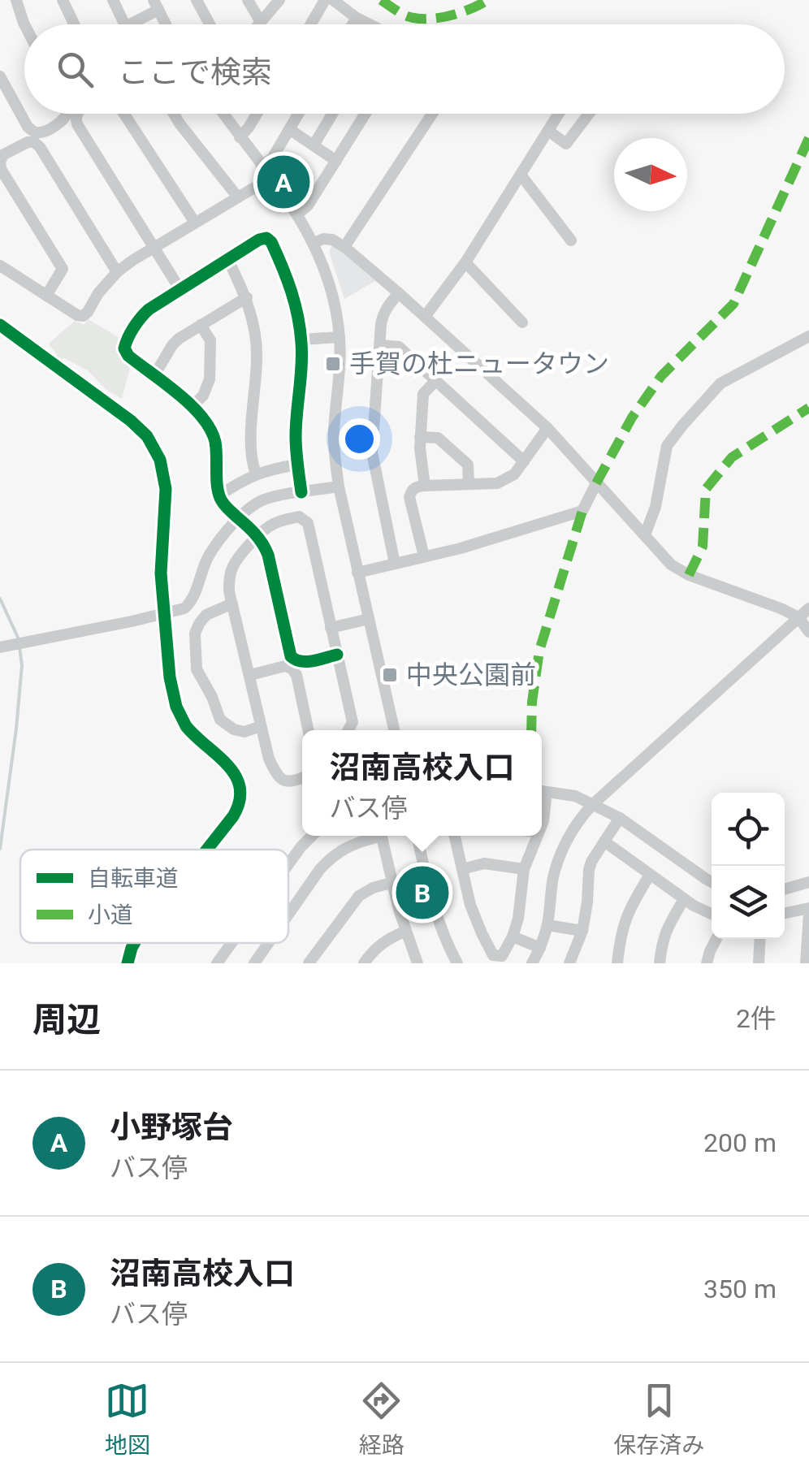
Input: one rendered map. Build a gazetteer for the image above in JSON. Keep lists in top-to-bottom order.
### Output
{
  "places": {
    "transit": ["手賀の杜ニュータウン", "中央公園前"]
  },
  "legend": ["自転車道", "小道"],
  "north": "right",
  "page": {
    "search": "ここで検索",
    "pins": ["A", "B"],
    "popup": ["沼南高校入口", "バス停"],
    "heading": ["周辺", "2件"],
    "list": [
      {
        "mark": "A",
        "name": "小野塚台",
        "note": "バス停",
        "value": "200 m"
      },
      {
        "mark": "B",
        "name": "沼南高校入口",
        "note": "バス停",
        "value": "350 m"
      }
    ],
    "nav": ["地図", "経路", "保存済み"]
  }
}
